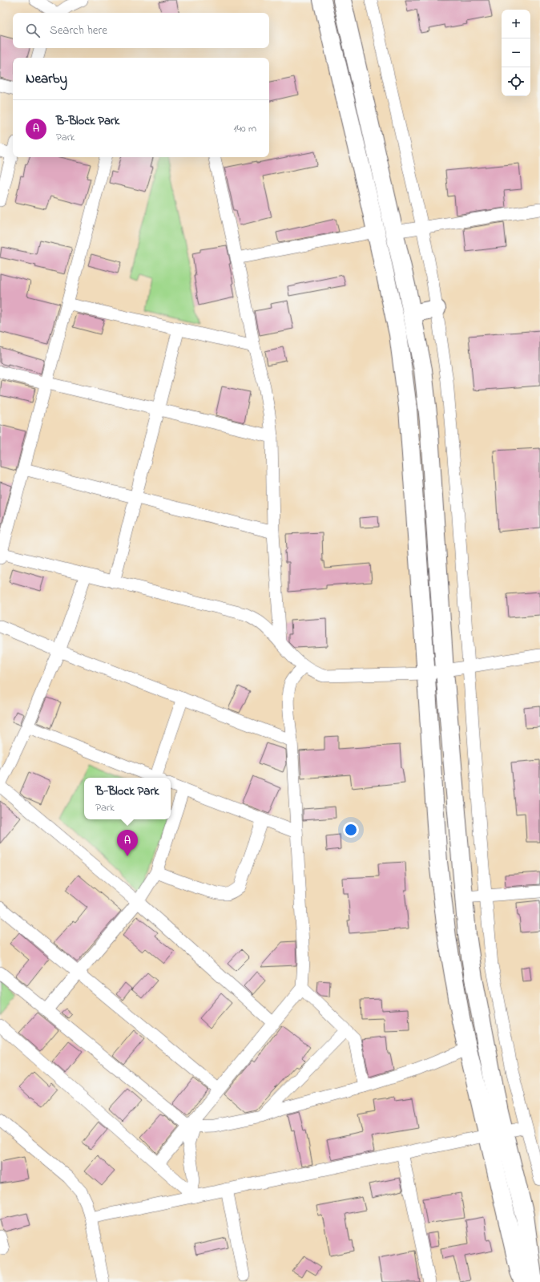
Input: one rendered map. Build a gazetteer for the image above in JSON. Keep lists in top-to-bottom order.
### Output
{
  "page": {
    "map_buttons": ["+", "−"],
    "search": "Search here",
    "heading": "Nearby",
    "list": [
      {
        "mark": "A",
        "name": "B-Block Park",
        "note": "Park",
        "value": "140 m"
      }
    ],
    "popup": ["B-Block Park", "Park"],
    "pins": "A"
  }
}
